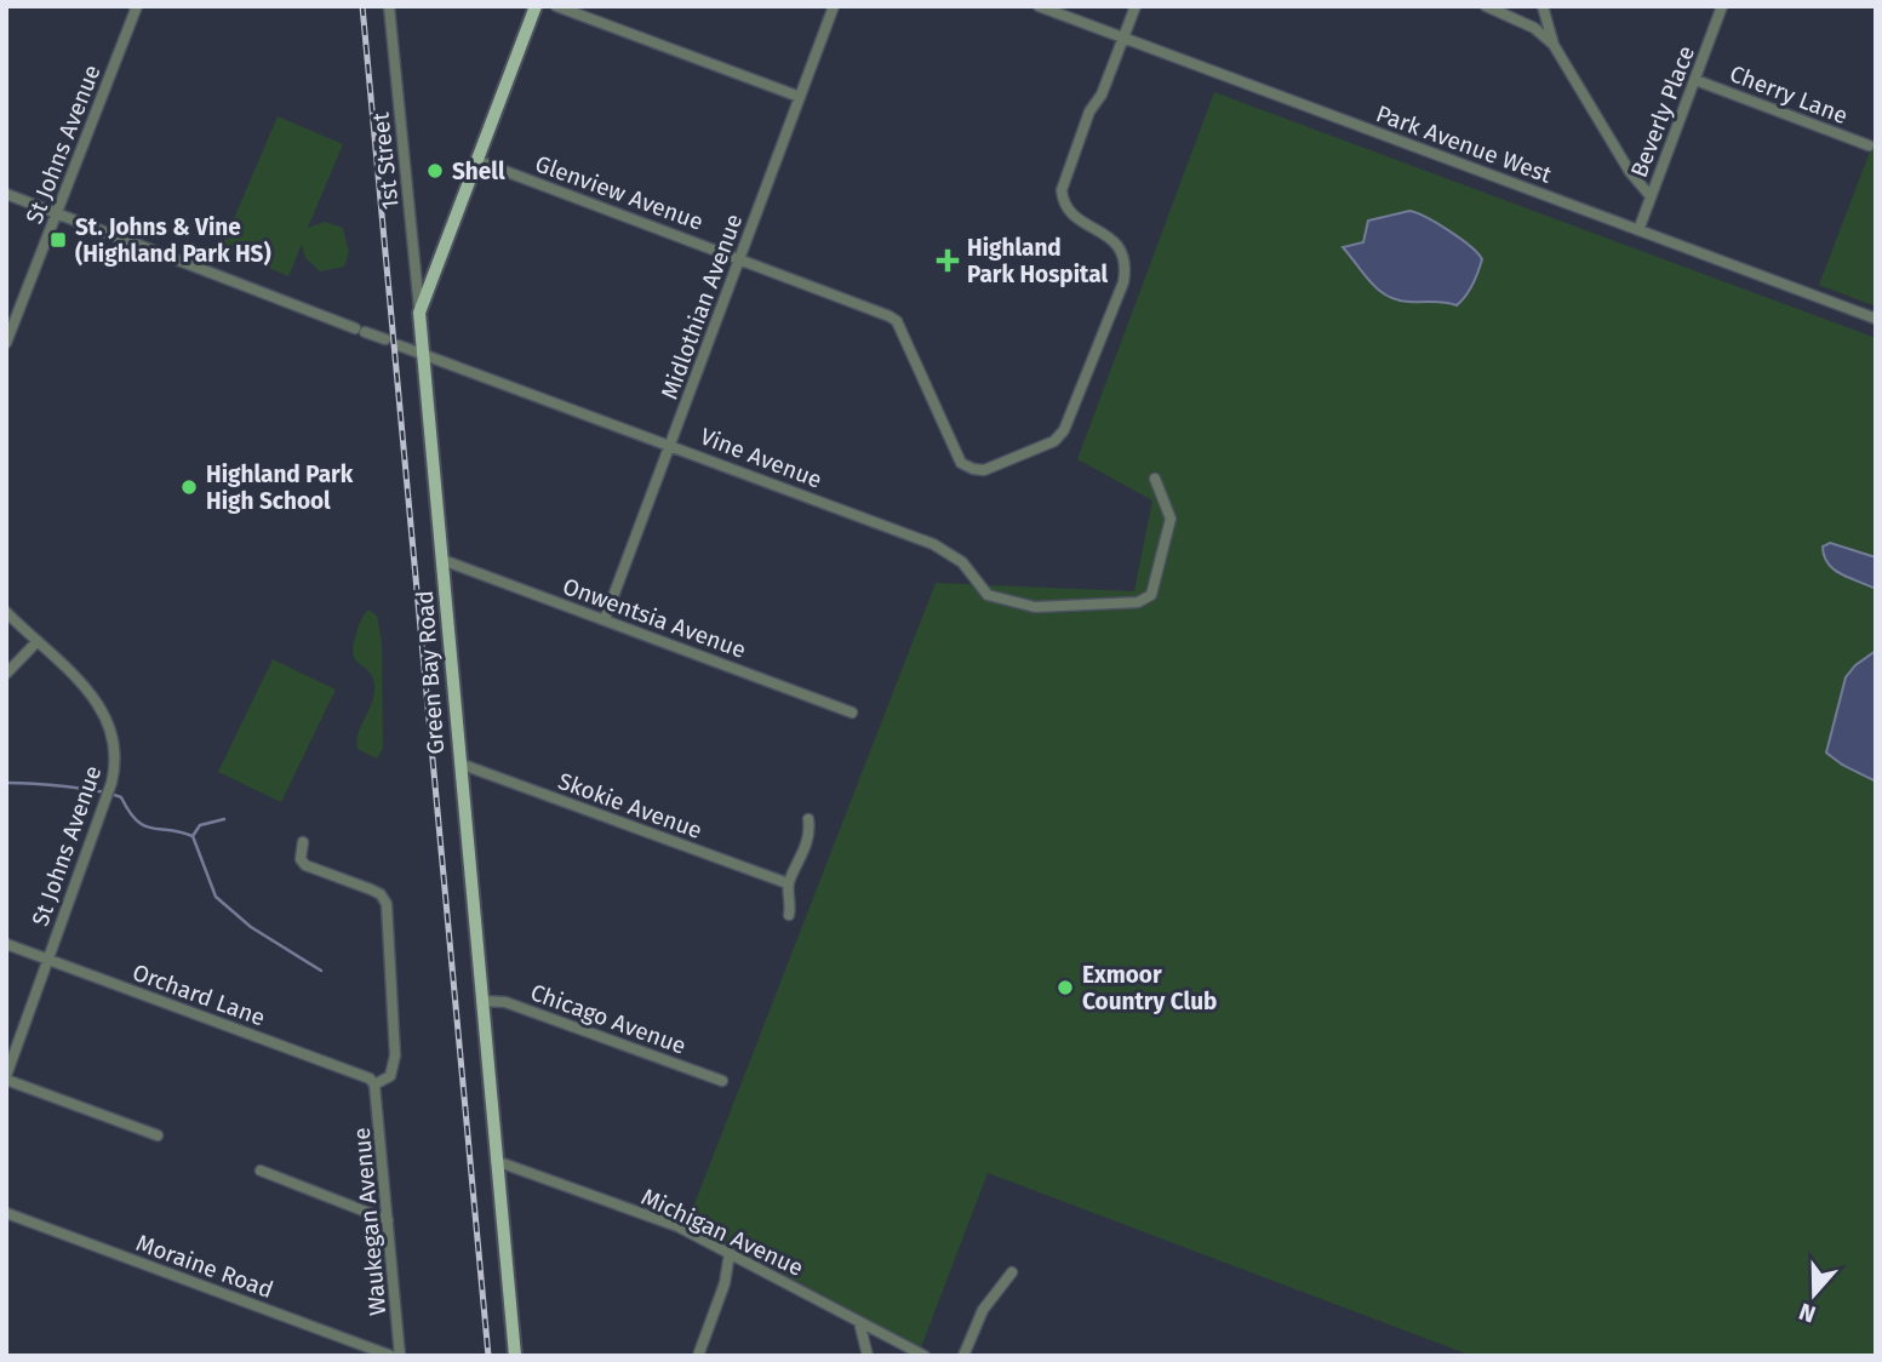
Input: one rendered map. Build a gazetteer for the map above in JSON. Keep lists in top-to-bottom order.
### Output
{
  "streets": {
    "main road": ["Green Bay Road"],
    "street": [
      "Cherry Lane",
      "Beverly Place",
      "St Johns Avenue",
      "Park Avenue West",
      "1st Street",
      "Glenview Avenue",
      "Midlothian Avenue",
      "Vine Avenue",
      "Onwentsia Avenue",
      "Skokie Avenue",
      "Orchard Lane",
      "Chicago Avenue",
      "Waukegan Avenue",
      "Michigan Avenue",
      "Moraine Road"
    ]
  },
  "crossings": [
    ["Cherry Lane", "Beverly Place"],
    ["Beverly Place", "Park Avenue West"],
    ["St Johns Avenue", "Orchard Lane"],
    ["Park Avenue West", "Glenview Avenue"],
    ["1st Street", "Green Bay Road"],
    ["Glenview Avenue", "Midlothian Avenue"],
    ["Glenview Avenue", "Green Bay Road"],
    ["Midlothian Avenue", "Vine Avenue"],
    ["Midlothian Avenue", "Onwentsia Avenue"],
    ["Vine Avenue", "Green Bay Road"],
    ["Onwentsia Avenue", "Green Bay Road"],
    ["Green Bay Road", "Skokie Avenue"],
    ["Green Bay Road", "Chicago Avenue"],
    ["Green Bay Road", "Michigan Avenue"],
    ["Orchard Lane", "Waukegan Avenue"]
  ],
  "places": {
    "other": ["Shell", "Highland Park High School", "Exmoor Country Club"],
    "transit": ["St. Johns & Vine (Highland Park HS)"],
    "health": ["Highland Park Hospital"]
  },
  "north": "bottom"
}
